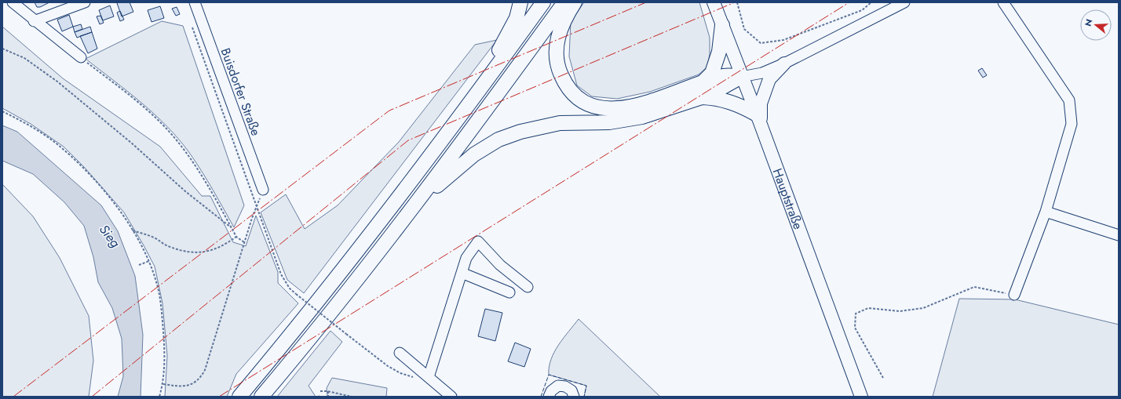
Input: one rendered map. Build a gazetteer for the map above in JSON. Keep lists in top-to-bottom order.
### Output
{
  "streets": {
    "main road": ["Hauptstraße"],
    "street": ["Buisdorfer Straße"]
  },
  "water": ["Sieg"],
  "north": "left"
}
